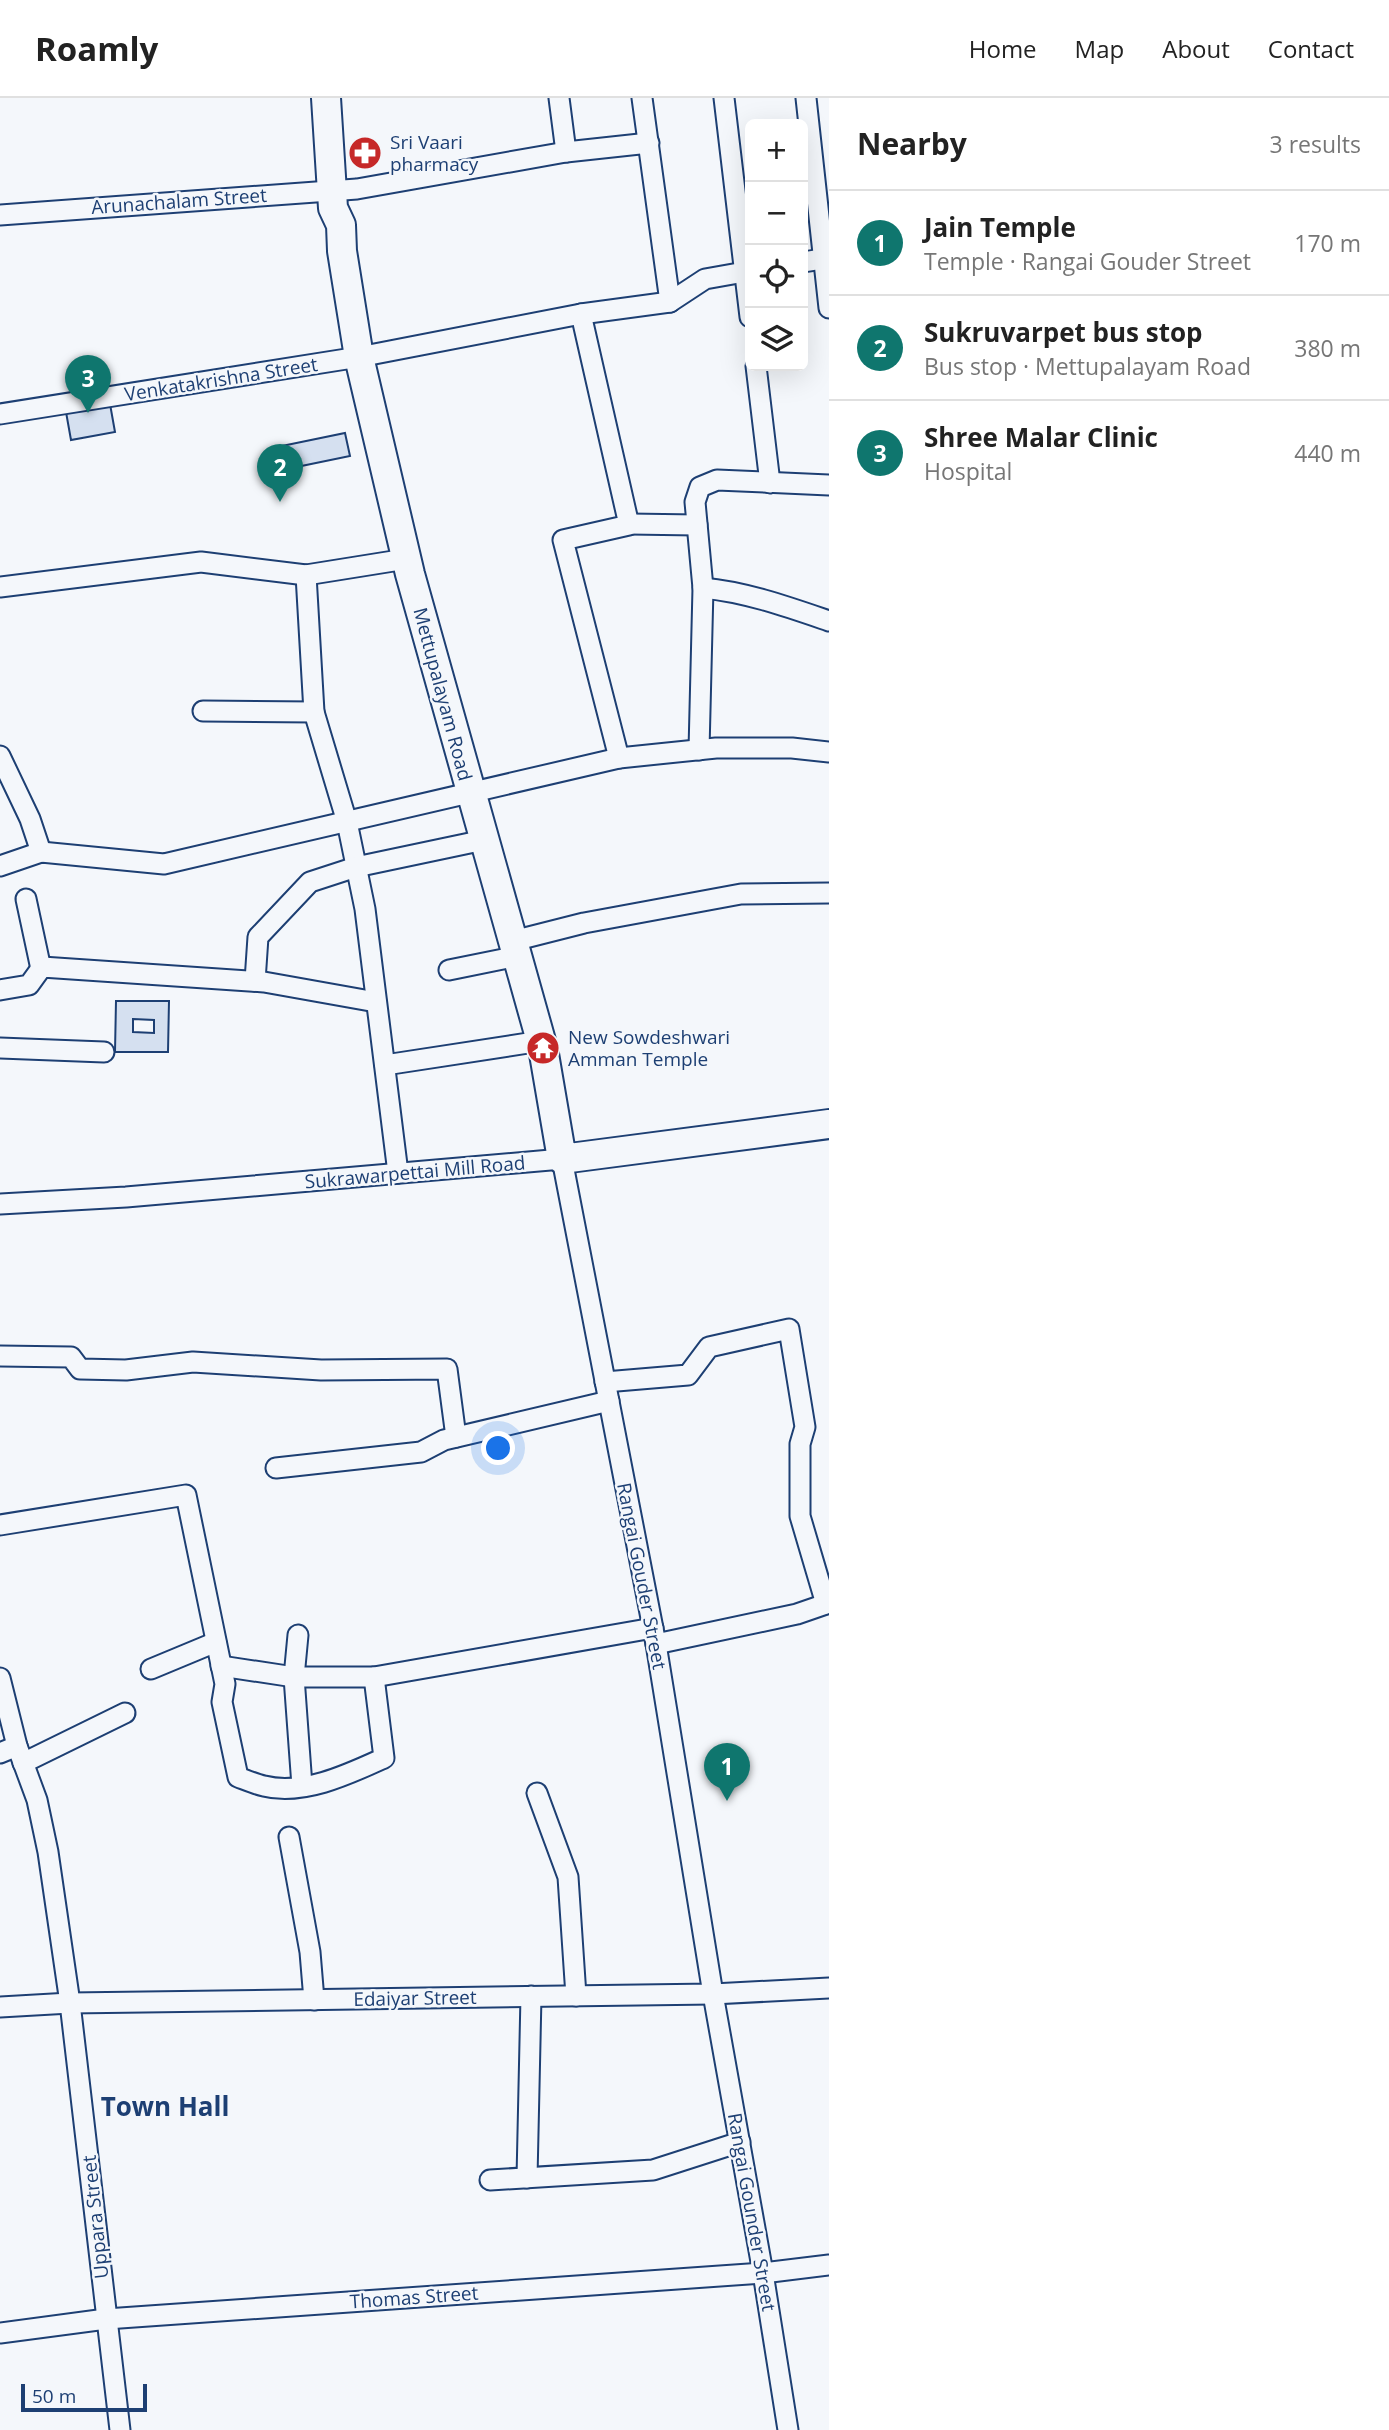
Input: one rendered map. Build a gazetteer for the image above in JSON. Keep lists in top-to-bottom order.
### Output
{
  "streets": {
    "highway": ["Mettupalayam Road", "Sukrawarpettai Mill Road"],
    "street": [
      "Arunachalam Street",
      "Venkatakrishna Street",
      "Rangai Gouder Street",
      "Edaiyar Street",
      "Rangai Gounder Street",
      "Uppara Street",
      "Thomas Street"
    ]
  },
  "crossings": [
    ["Arunachalam Street", "Mettupalayam Road"],
    ["Venkatakrishna Street", "Mettupalayam Road"],
    ["Mettupalayam Road", "Sukrawarpettai Mill Road"],
    ["Mettupalayam Road", "Rangai Gouder Street"],
    ["Sukrawarpettai Mill Road", "Rangai Gouder Street"],
    ["Rangai Gouder Street", "Edaiyar Street"],
    ["Rangai Gouder Street", "Rangai Gounder Street"],
    ["Edaiyar Street", "Rangai Gounder Street"],
    ["Edaiyar Street", "Uppara Street"],
    ["Rangai Gounder Street", "Thomas Street"],
    ["Uppara Street", "Thomas Street"]
  ],
  "districts": ["Town Hall"],
  "places": {
    "pharmacy": ["Sri Vaari pharmacy"],
    "temple": ["New Sowdeshwari Amman Temple"]
  },
  "scale_bar": "50 m",
  "page": {
    "header": "Roamly",
    "nav": [
      "Home",
      "Map",
      "About",
      "Contact"
    ],
    "heading": ["Nearby", "3 results"],
    "map_buttons": ["+", "−"],
    "list": [
      {
        "mark": "1",
        "name": "Jain Temple",
        "note": "Temple · Rangai Gouder Street",
        "value": "170 m"
      },
      {
        "mark": "2",
        "name": "Sukruvarpet bus stop",
        "note": "Bus stop · Mettupalayam Road",
        "value": "380 m"
      },
      {
        "mark": "3",
        "name": "Shree Malar Clinic",
        "note": "Hospital",
        "value": "440 m"
      }
    ],
    "pins": ["3", "2", "1"],
    "scale": "50 m"
  }
}
